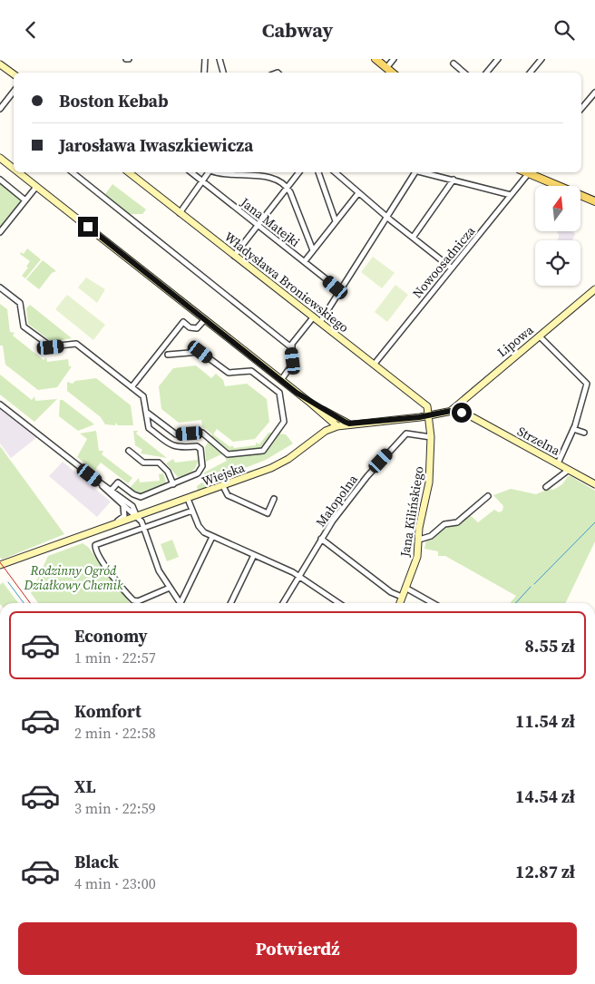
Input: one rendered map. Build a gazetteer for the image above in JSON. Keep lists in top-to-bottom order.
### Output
{
  "streets": {
    "street": [
      "Jana Matejki",
      "Nowoosadnicza",
      "Władysława Broniewskiego",
      "Lipowa",
      "Strzelna",
      "Wiejska",
      "Małopolna",
      "Jana Kilińskiego"
    ]
  },
  "crossings": [
    ["Nowoosadnicza", "Władysława Broniewskiego"],
    ["Władysława Broniewskiego", "Wiejska"],
    ["Władysława Broniewskiego", "Jana Kilińskiego"],
    ["Lipowa", "Strzelna"],
    ["Lipowa", "Wiejska"],
    ["Strzelna", "Wiejska"],
    ["Wiejska", "Jana Kilińskiego"],
    ["Małopolna", "Jana Kilińskiego"]
  ],
  "parks": ["Rodzinny Ogród Działkowy Chemik"],
  "north": "top",
  "page": {
    "header": "Cabway",
    "banner": ["Boston Kebab", "Jarosława Iwaszkiewicza"],
    "list": [
      {
        "name": "Economy",
        "note": "1 min · 22:57",
        "value": "8.55 zł"
      },
      {
        "name": "Komfort",
        "note": "2 min · 22:58",
        "value": "11.54 zł"
      },
      {
        "name": "XL",
        "note": "3 min · 22:59",
        "value": "14.54 zł"
      },
      {
        "name": "Black",
        "note": "4 min · 23:00",
        "value": "12.87 zł"
      }
    ],
    "buttons": "Potwierdź"
  }
}
